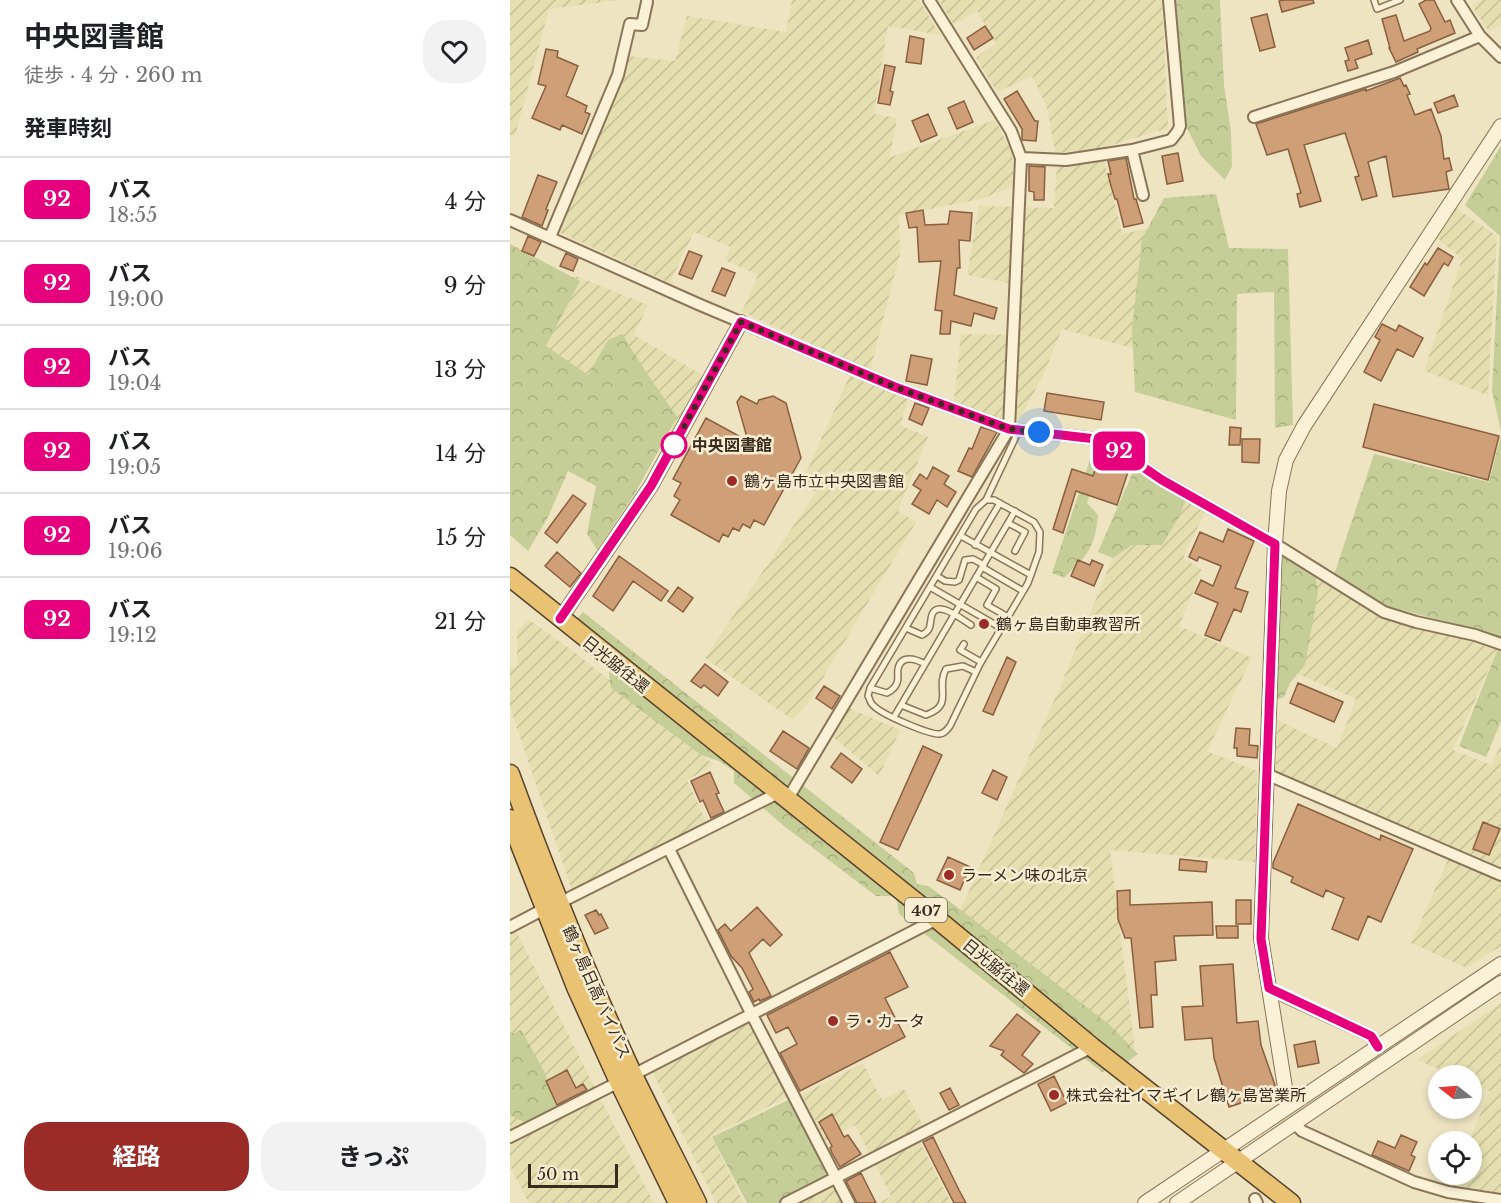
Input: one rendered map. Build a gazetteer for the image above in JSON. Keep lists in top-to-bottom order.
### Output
{
  "streets": {
    "highway": ["日光脇往還", "407", "鶴ヶ島日高バイパス"]
  },
  "crossings": [
    ["日光脇往還", "407"]
  ],
  "places": [
    "中央図書館",
    "鶴ヶ島市立中央図書館",
    "鶴ヶ島自動車教習所",
    "ラーメン味の北京",
    "ラ・カータ",
    "株式会社イマギイレ鶴ヶ島営業所"
  ],
  "lines": ["bus line 92"],
  "scale_bar": "50 m",
  "north": "left",
  "page": {
    "heading": [
      ["中央図書館", "徒歩 · 4 分 · 260 m"],
      "発車時刻"
    ],
    "on_map": "92",
    "list": [
      {
        "mark": "92",
        "name": "バス",
        "note": "18:55",
        "value": "4 分"
      },
      {
        "mark": "92",
        "name": "バス",
        "note": "19:00",
        "value": "9 分"
      },
      {
        "mark": "92",
        "name": "バス",
        "note": "19:04",
        "value": "13 分"
      },
      {
        "mark": "92",
        "name": "バス",
        "note": "19:05",
        "value": "14 分"
      },
      {
        "mark": "92",
        "name": "バス",
        "note": "19:06",
        "value": "15 分"
      },
      {
        "mark": "92",
        "name": "バス",
        "note": "19:12",
        "value": "21 分"
      }
    ],
    "buttons": ["経路", "きっぷ"],
    "scale": "50 m"
  }
}
